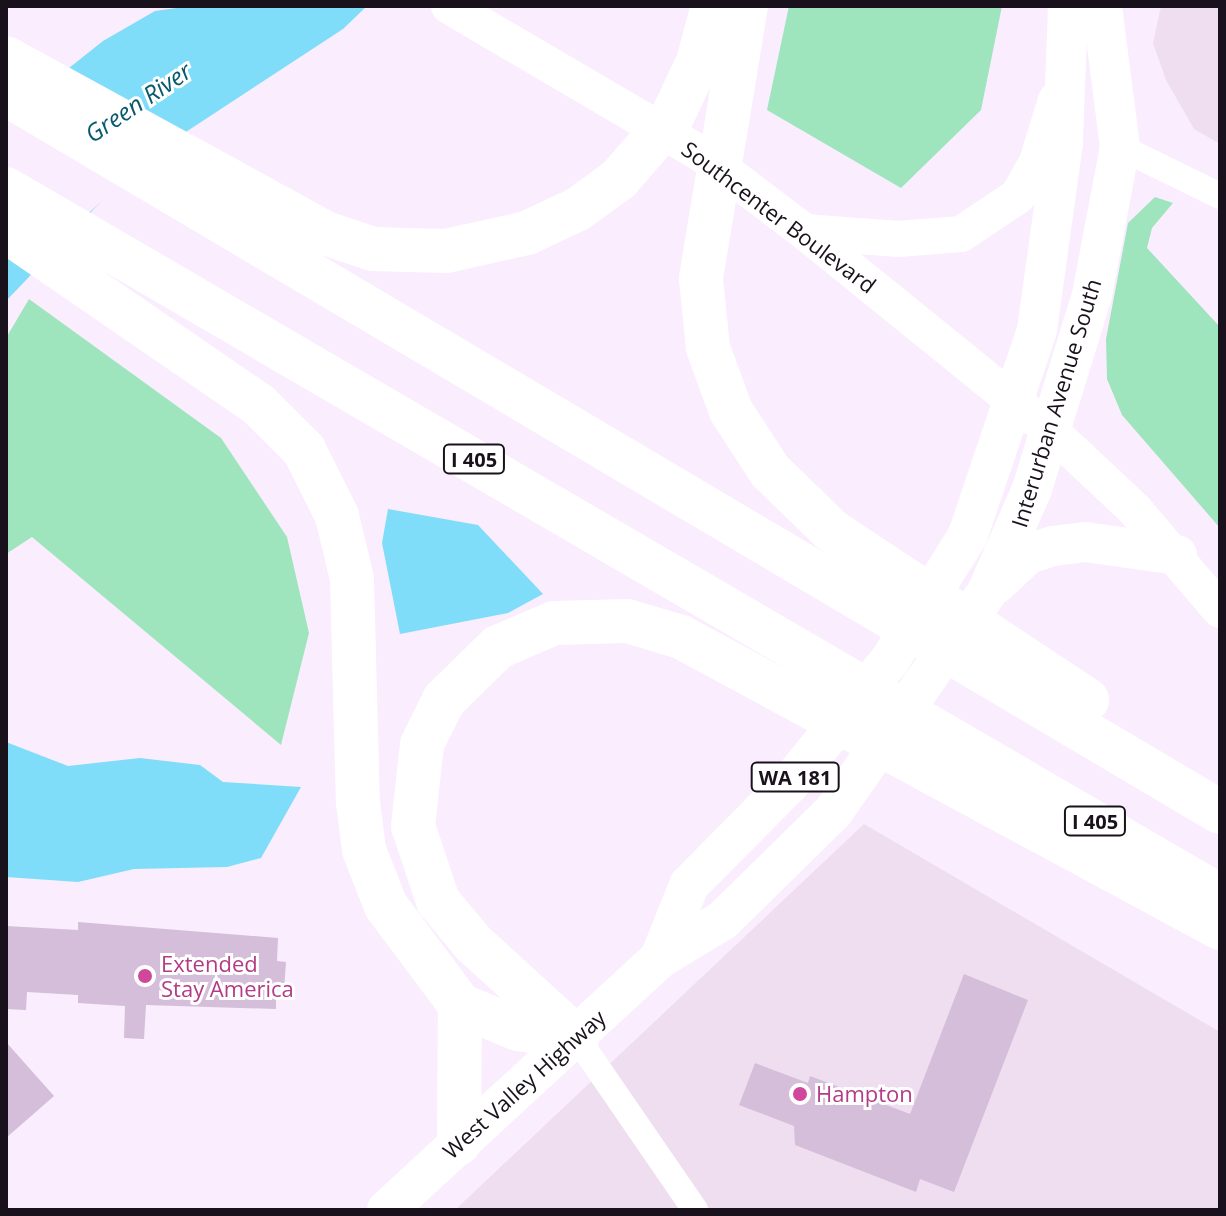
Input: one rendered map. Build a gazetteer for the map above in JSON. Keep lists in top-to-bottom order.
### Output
{
  "streets": {
    "highway": ["I 405"],
    "main road": [
      "Southcenter Boulevard",
      "Interurban Avenue South",
      "WA 181",
      "West Valley Highway"
    ]
  },
  "crossings": [
    ["Southcenter Boulevard", "Interurban Avenue South"],
    ["Interurban Avenue South", "West Valley Highway"]
  ],
  "water": ["Green River"],
  "places": ["Extended Stay America", "Hampton"]
}
